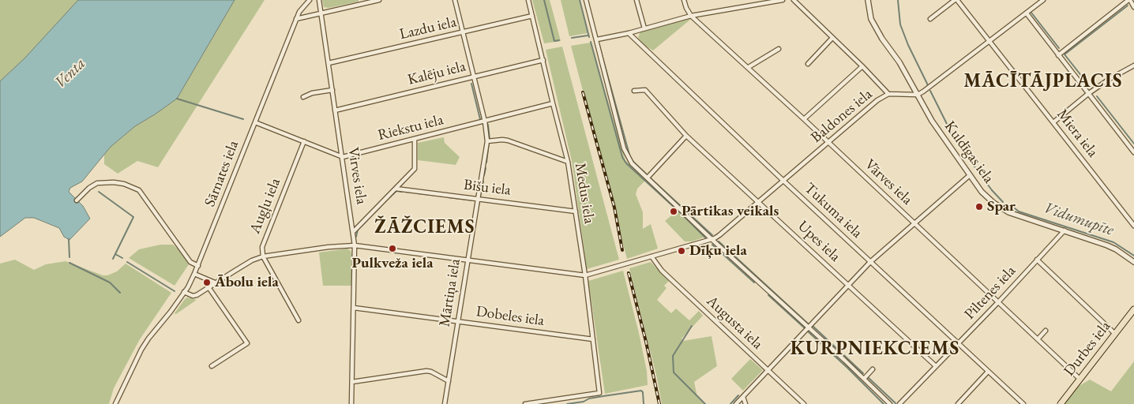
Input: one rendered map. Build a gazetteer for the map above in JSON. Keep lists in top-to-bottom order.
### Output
{
  "streets": {
    "main road": ["Durbes iela"],
    "street": [
      "Lazdu iela",
      "Kalēju iela",
      "Baldones iela",
      "Riekstu iela",
      "Miera iela",
      "Kuldīgas iela",
      "Sārnates iela",
      "Virves iela",
      "Vārves iela",
      "Bišu iela",
      "Medus iela",
      "Augļu iela",
      "Tukuma iela",
      "Upes iela",
      "Mārtiņa iela",
      "Piltenes iela",
      "Dobeles iela",
      "Augusta iela"
    ]
  },
  "crossings": [
    ["Lazdu iela", "Virves iela"],
    ["Lazdu iela", "Medus iela"],
    ["Lazdu iela", "Mārtiņa iela"],
    ["Kalēju iela", "Virves iela"],
    ["Kalēju iela", "Medus iela"],
    ["Kalēju iela", "Mārtiņa iela"],
    ["Baldones iela", "Kuldīgas iela"],
    ["Baldones iela", "Vārves iela"],
    ["Baldones iela", "Tukuma iela"],
    ["Baldones iela", "Upes iela"],
    ["Riekstu iela", "Virves iela"],
    ["Riekstu iela", "Medus iela"],
    ["Riekstu iela", "Mārtiņa iela"],
    ["Kuldīgas iela", "Piltenes iela"],
    ["Virves iela", "Dobeles iela"],
    ["Vārves iela", "Piltenes iela"],
    ["Vārves iela", "Durbes iela"],
    ["Bišu iela", "Medus iela"],
    ["Bišu iela", "Mārtiņa iela"],
    ["Medus iela", "Dobeles iela"],
    ["Tukuma iela", "Piltenes iela"],
    ["Upes iela", "Piltenes iela"],
    ["Mārtiņa iela", "Dobeles iela"]
  ],
  "districts": ["MĀCĪTĀJPLACIS", "ŽĀŽCIEMS", "KURPNIEKCIEMS"],
  "water": ["Venta", "Vidumupīte"],
  "places": [
    "Spar",
    "Pārtikas veikals",
    "Pulkveža iela",
    "Dīķu iela",
    "Ābolu iela"
  ]
}
